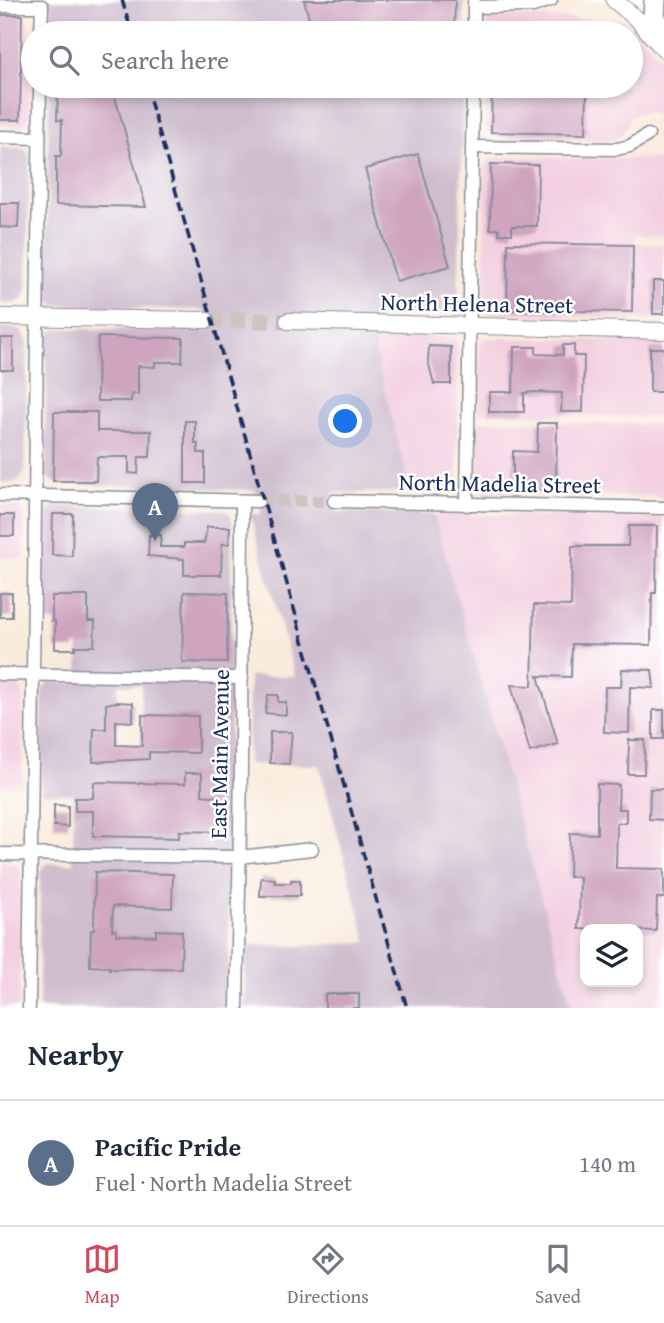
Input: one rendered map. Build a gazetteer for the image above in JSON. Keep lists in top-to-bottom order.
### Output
{
  "streets": {
    "street": ["North Helena Street", "North Madelia Street", "East Main Avenue"]
  },
  "page": {
    "search": "Search here",
    "pins": "A",
    "heading": "Nearby",
    "list": [
      {
        "mark": "A",
        "name": "Pacific Pride",
        "note": "Fuel · North Madelia Street",
        "value": "140 m"
      }
    ],
    "nav": ["Map", "Directions", "Saved"]
  }
}
